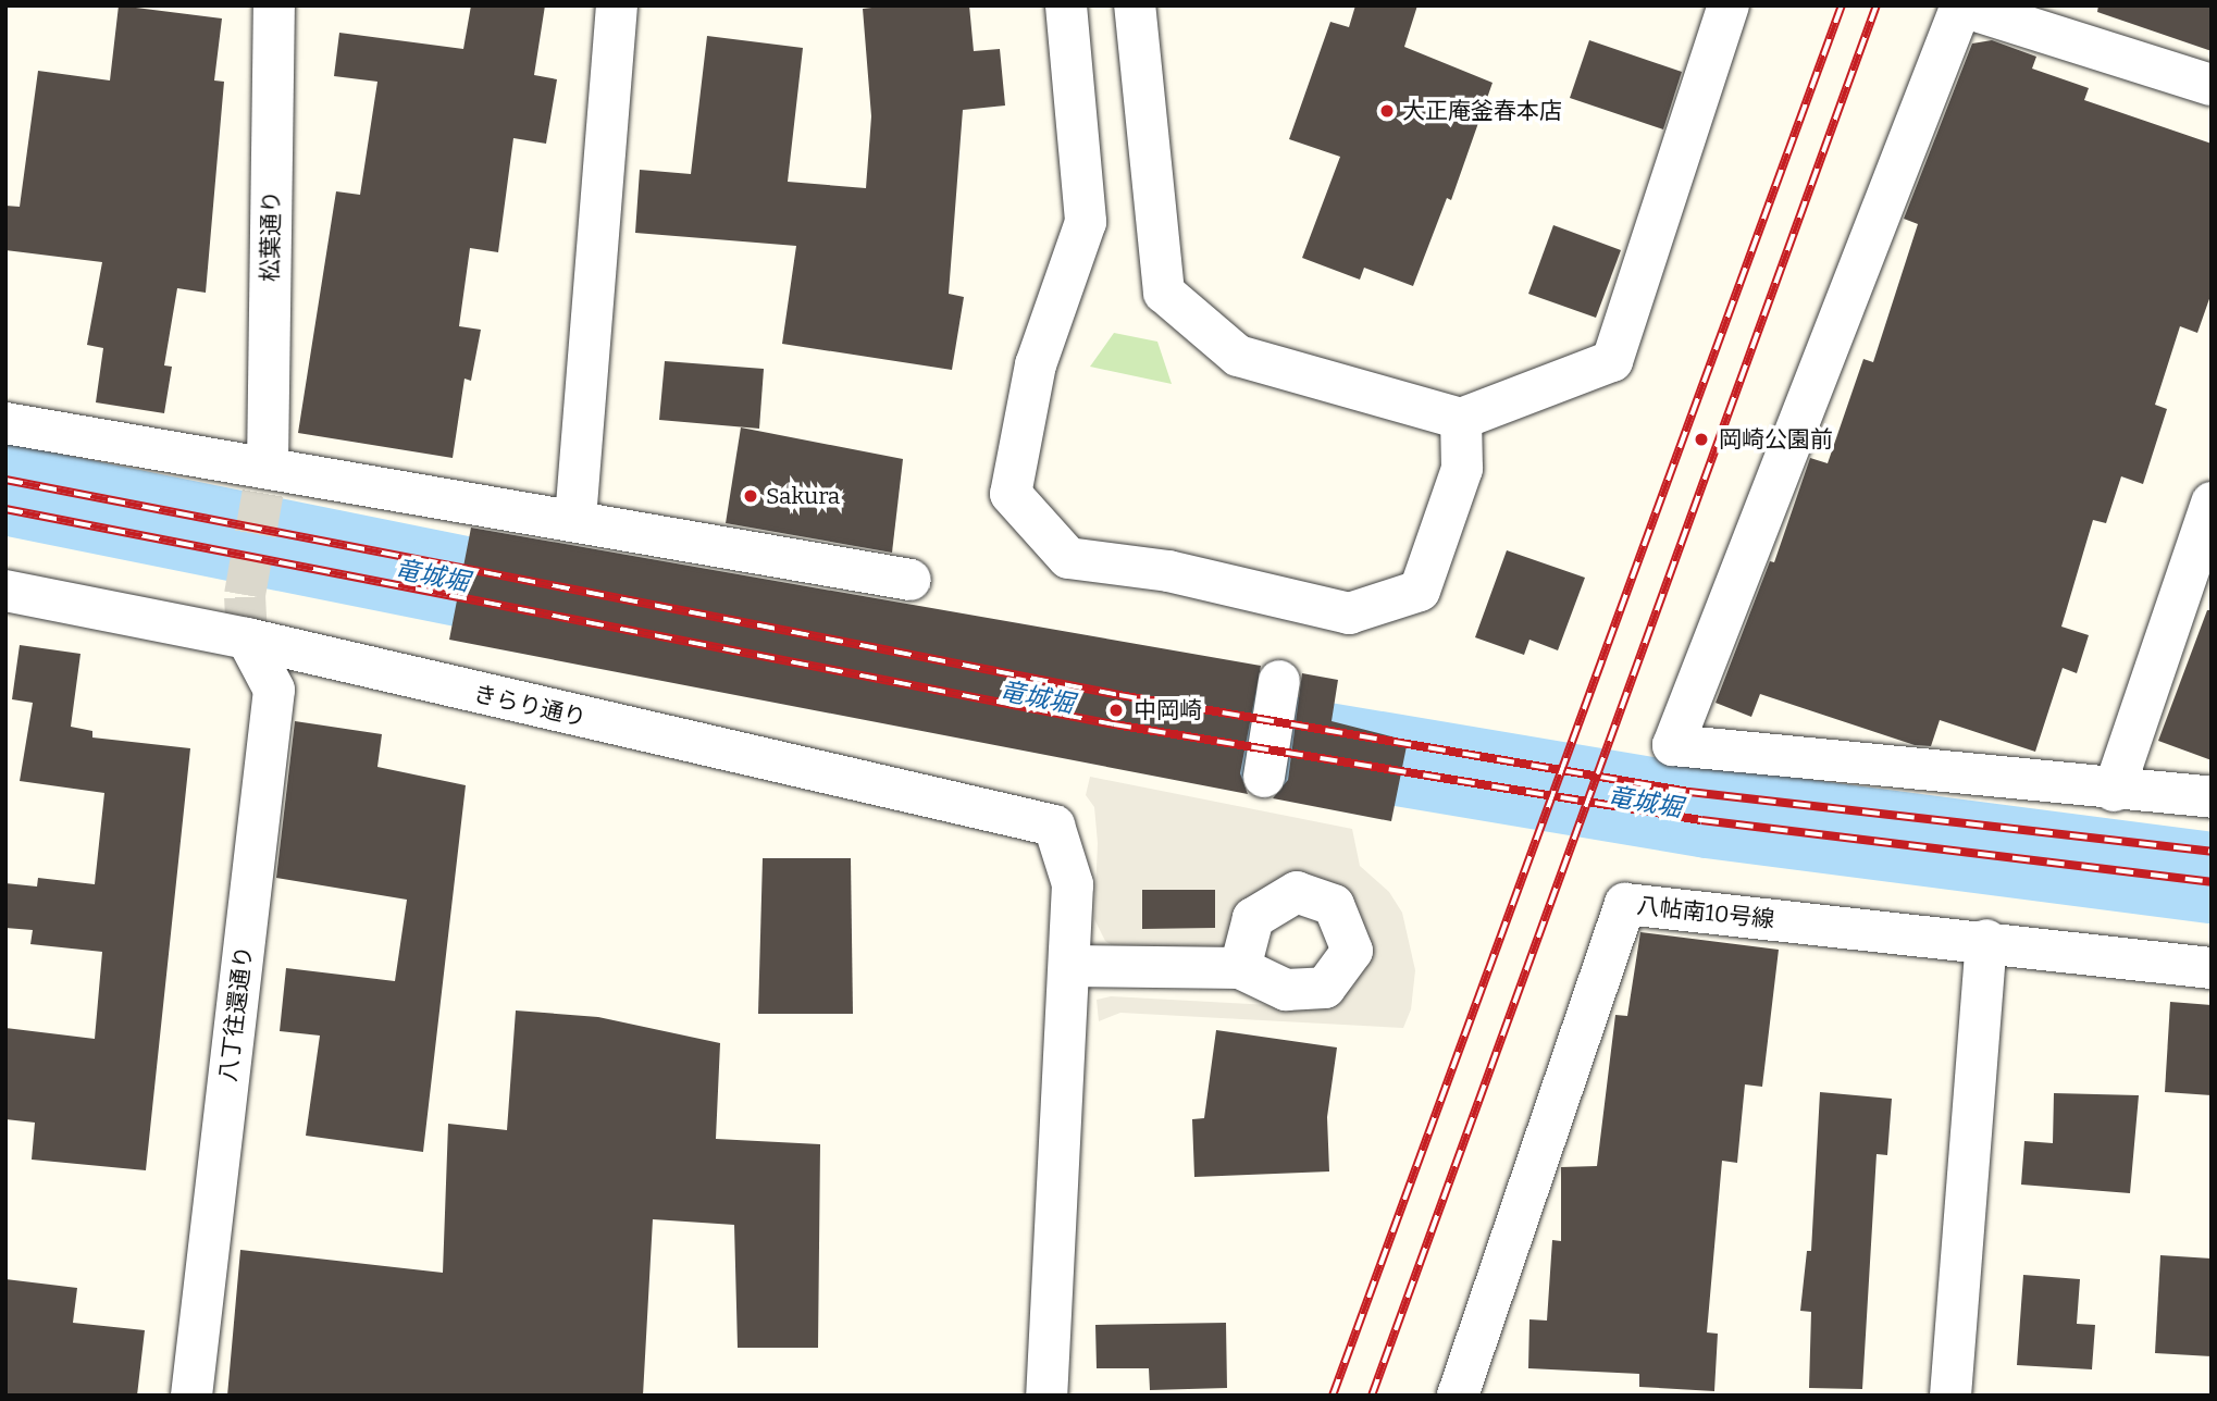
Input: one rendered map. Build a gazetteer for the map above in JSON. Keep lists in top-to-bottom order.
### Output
{
  "streets": {
    "street": [
      "松葉通り",
      "きらり通り",
      "八帖南10号線",
      "八丁往還通り"
    ]
  },
  "crossings": [
    ["きらり通り", "八丁往還通り"]
  ],
  "water": ["竜城堀"],
  "places": [
    "大正庵釜春本店",
    "岡崎公園前",
    "Sakura",
    "中岡崎"
  ]
}
